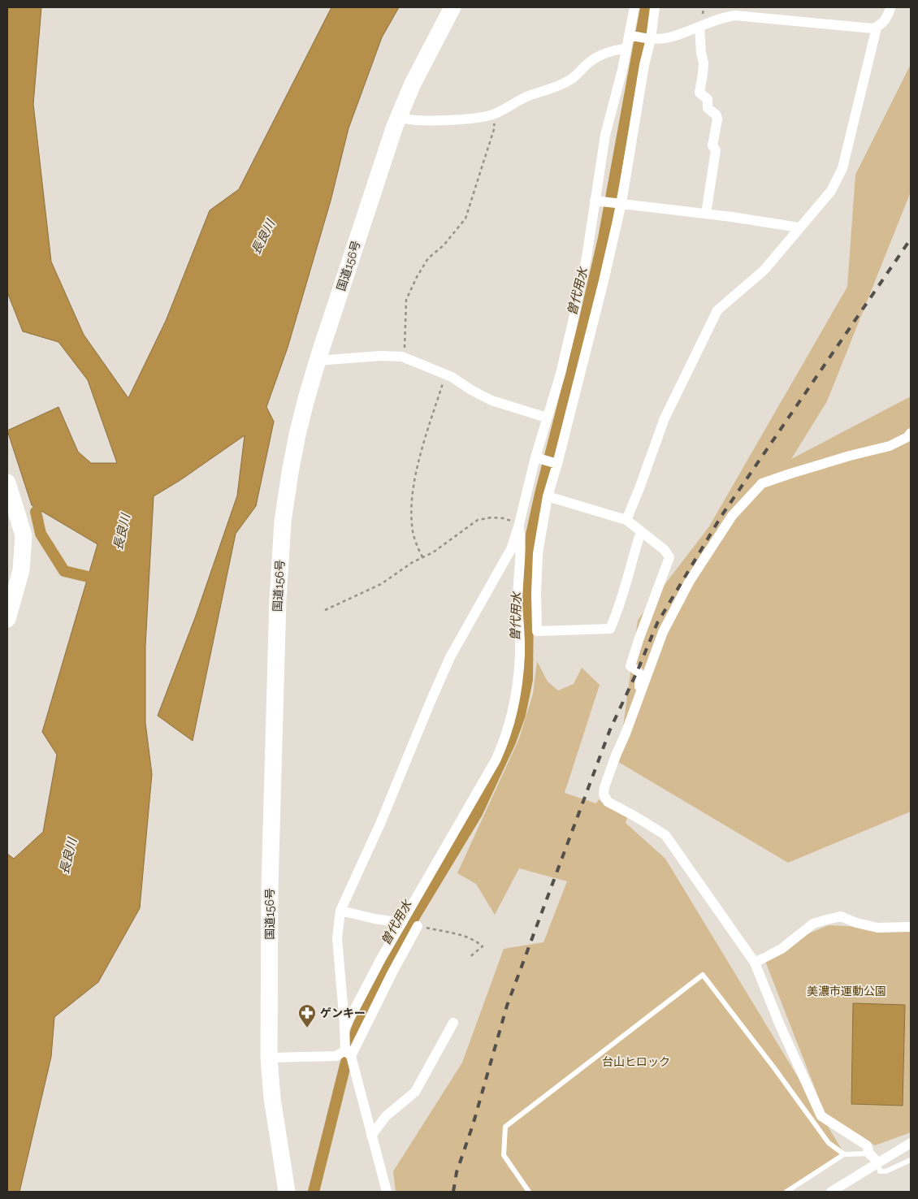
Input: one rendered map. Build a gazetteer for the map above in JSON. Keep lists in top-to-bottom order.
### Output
{
  "streets": {
    "main road": ["国道156号"]
  },
  "water": ["長良川", "曽代用水"],
  "parks": ["美濃市運動公園", "台山ヒロック"],
  "places": {
    "pharmacy": ["ゲンキー"]
  }
}
